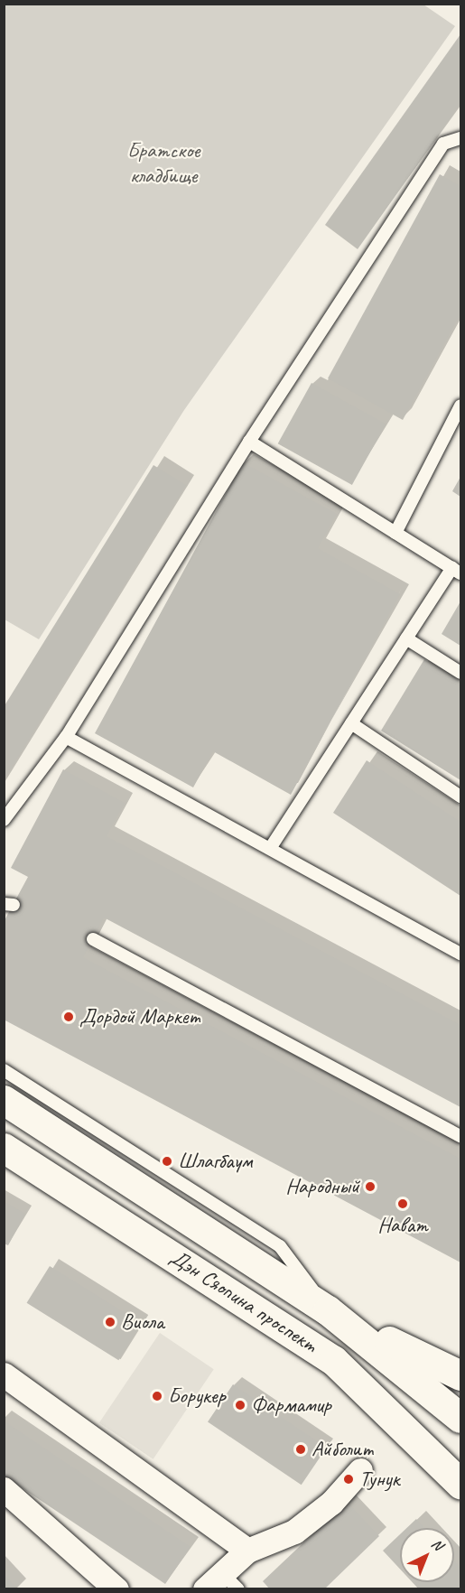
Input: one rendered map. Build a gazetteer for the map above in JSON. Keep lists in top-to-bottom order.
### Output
{
  "streets": {
    "main road": ["Дэн Сяопина проспект"]
  },
  "parks": ["Братское кладбище"],
  "places": [
    "Дордой Маркет",
    "Шлагбаум",
    "Народный",
    "Нават",
    "Виола",
    "Борукер",
    "Фармамир",
    "Айболит",
    "Тунук"
  ],
  "north": "top right"
}
